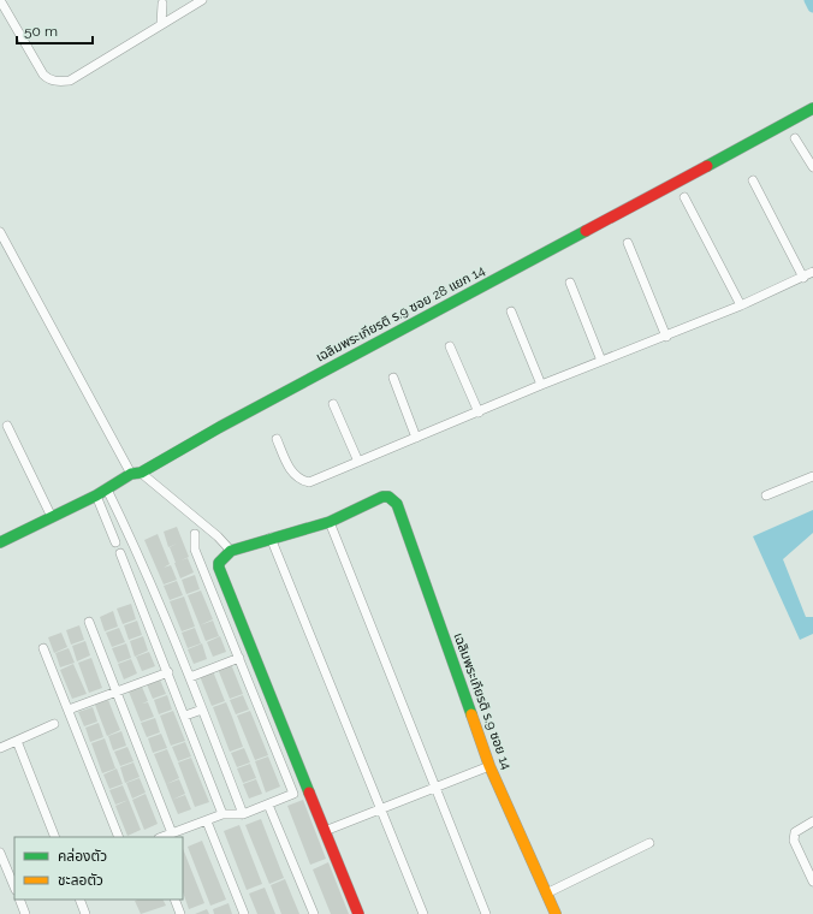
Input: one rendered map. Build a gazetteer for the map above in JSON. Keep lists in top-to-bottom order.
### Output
{
  "streets": {
    "street": ["เฉลิมพระเกียรติ ร.9 ซอย 28 แยก 14", "เฉลิมพระเกียรติ ร.9 ซอย 14"]
  },
  "legend": ["คล่องตัว", "ชะลอตัว"],
  "scale_bar": "50 m"
}
